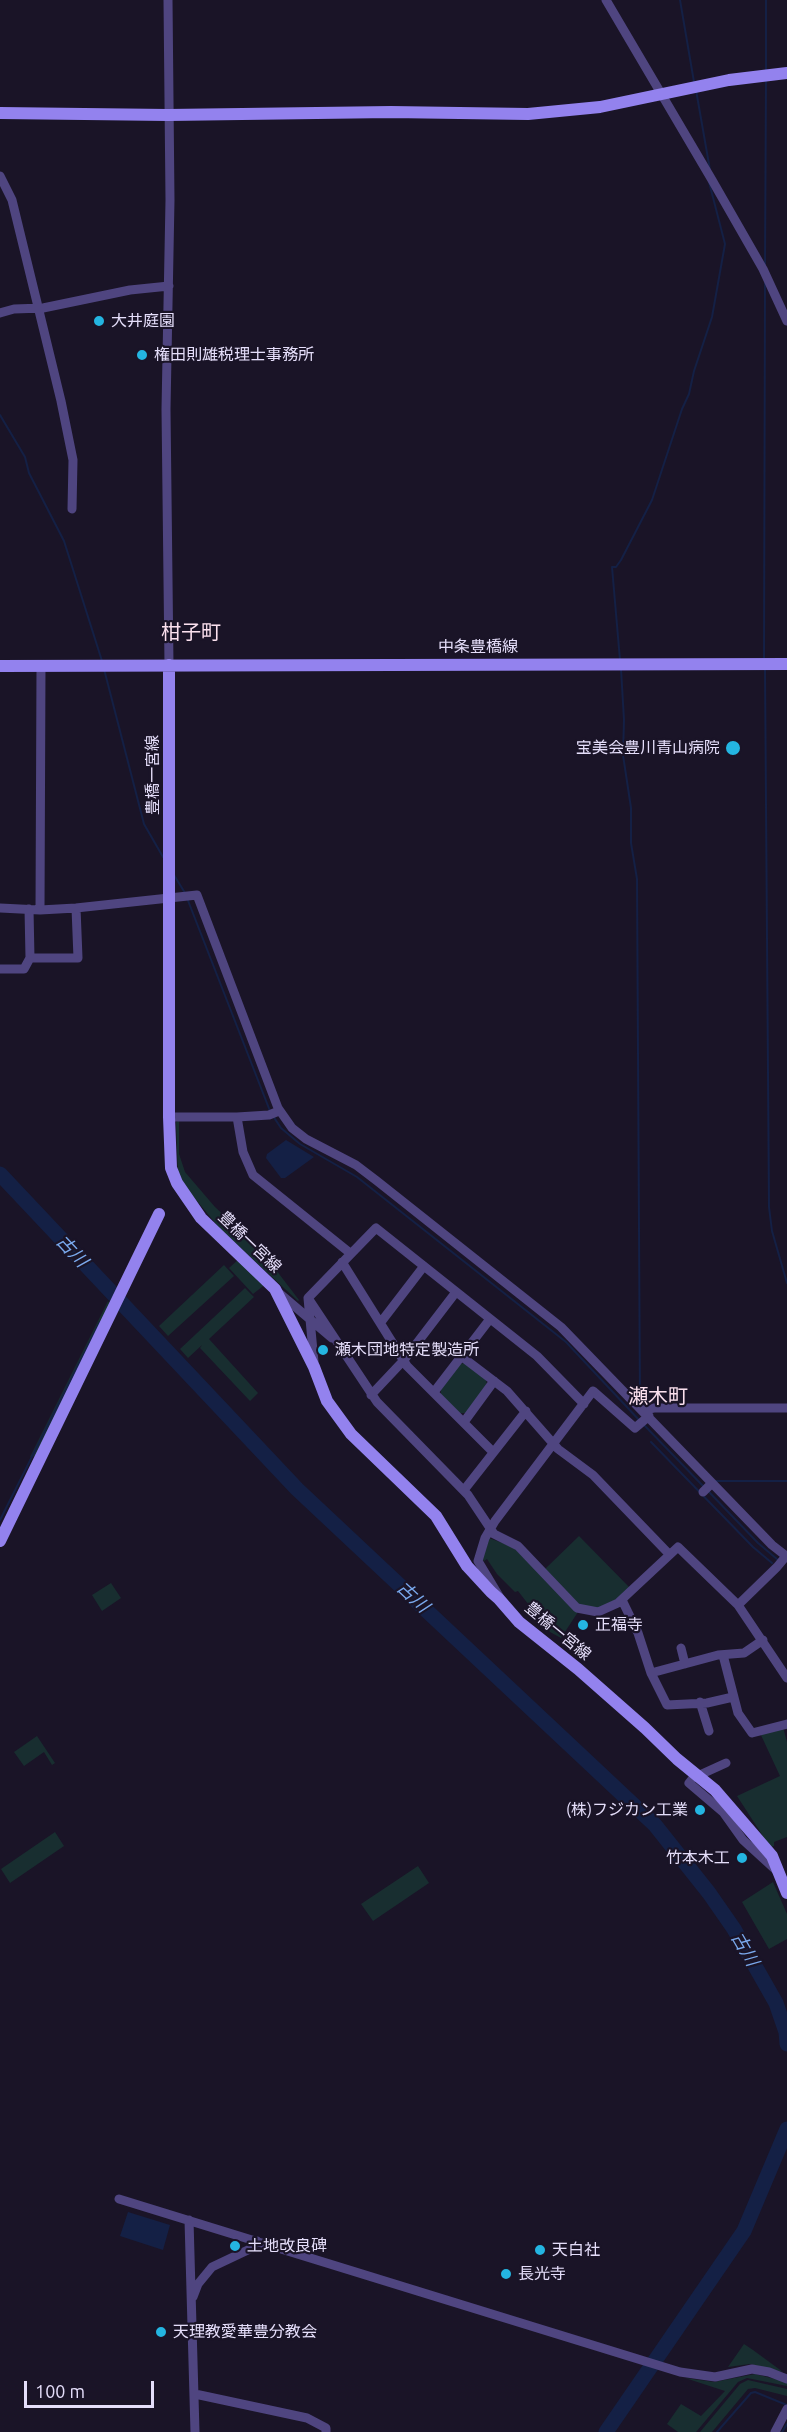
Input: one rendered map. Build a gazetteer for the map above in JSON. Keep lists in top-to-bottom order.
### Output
{
  "streets": {
    "main road": ["中条豊橋線", "豊橋一宮線"]
  },
  "crossings": [
    ["中条豊橋線", "豊橋一宮線"]
  ],
  "districts": ["柑子町", "瀬木町"],
  "water": ["古川"],
  "places": [
    "大井庭園",
    "権田則雄税理士事務所",
    "宝美会豊川青山病院",
    "瀬木団地特定製造所",
    "正福寺",
    "(株)フジカン工業",
    "竹本木工",
    "土地改良碑",
    "天白社",
    "長光寺",
    "天理教愛華豊分教会"
  ],
  "scale_bar": "100 m"
}
